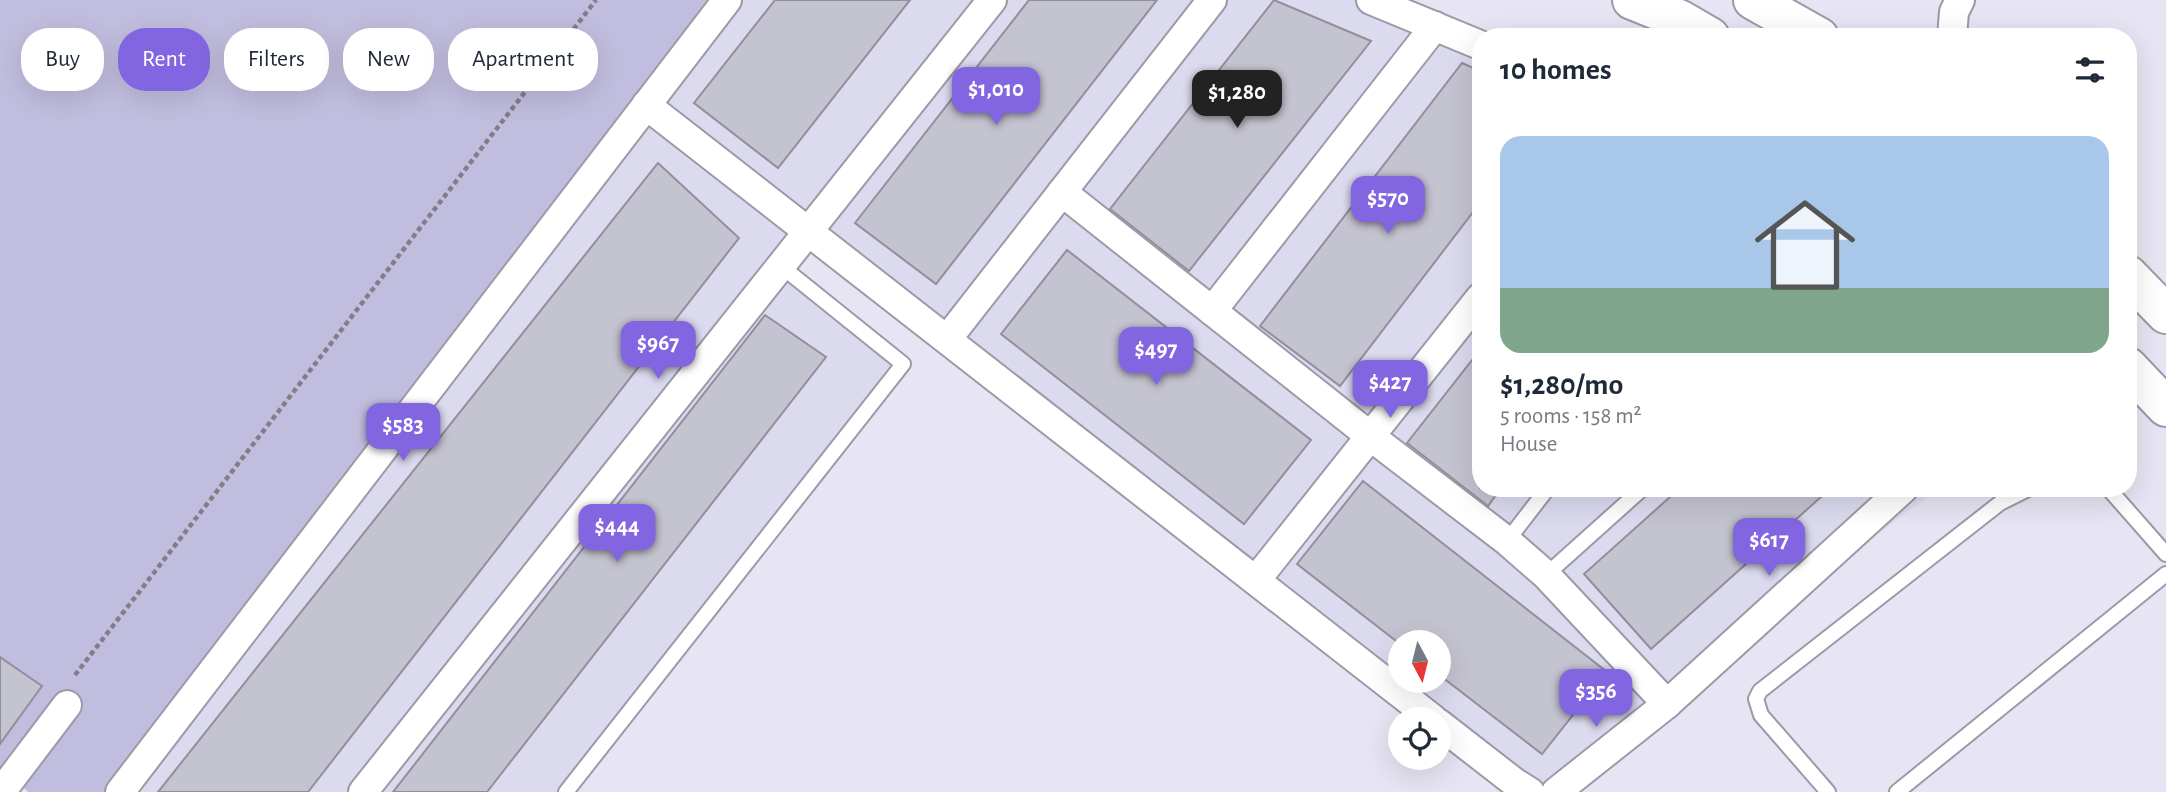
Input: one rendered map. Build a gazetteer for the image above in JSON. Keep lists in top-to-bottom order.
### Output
{
  "north": "bottom",
  "page": {
    "chip": [
      "Buy",
      "Rent",
      "Filters",
      "New",
      "Apartment"
    ],
    "heading": "10 homes",
    "price": [
      "$1,010",
      "$1,280",
      "$570",
      "$967",
      "$497",
      "$427",
      "$583",
      "$444",
      "$617",
      "$356"
    ],
    "list": [
      {
        "name": "$1,280/mo",
        "note": "5 rooms · 158 m² · House"
      }
    ]
  }
}
